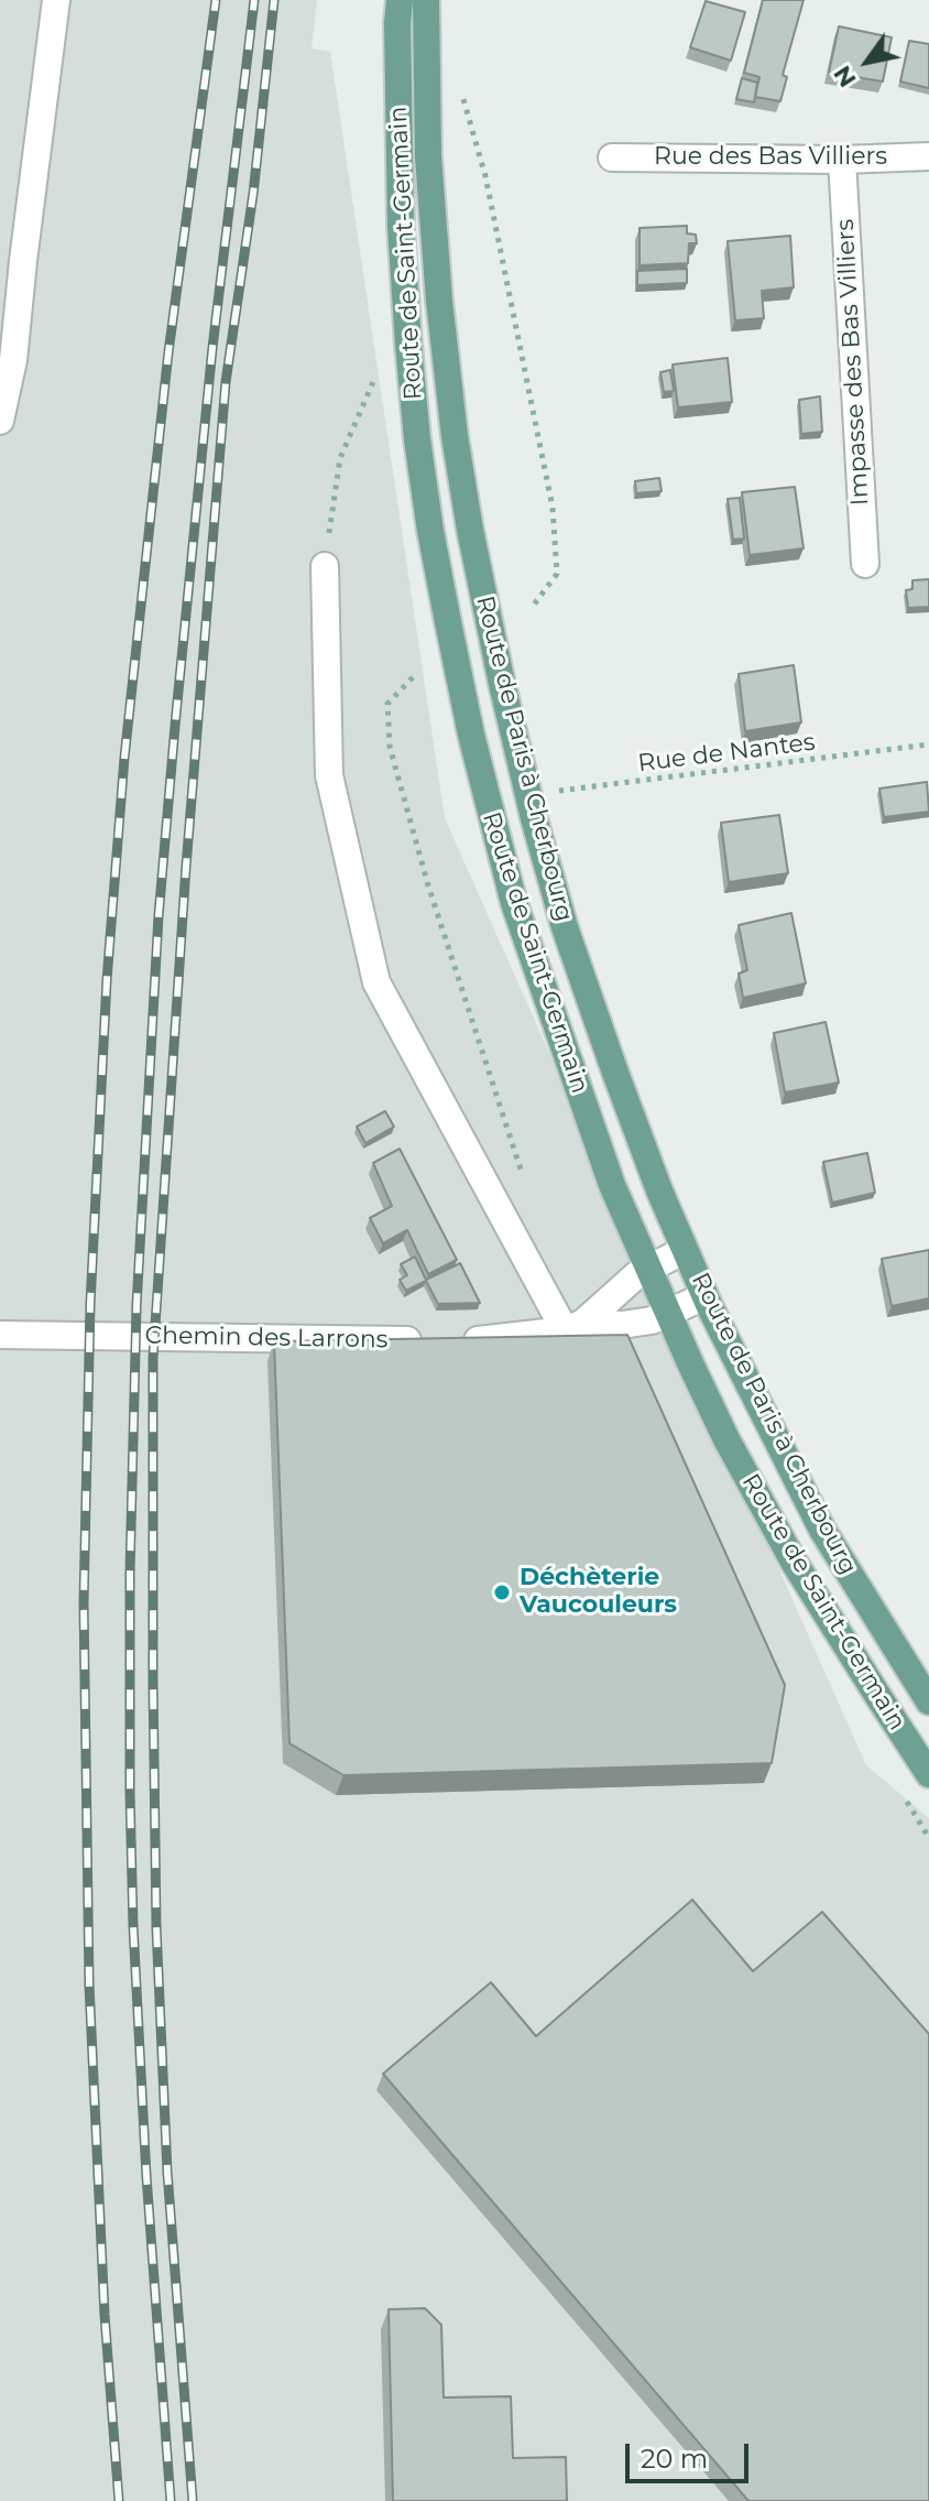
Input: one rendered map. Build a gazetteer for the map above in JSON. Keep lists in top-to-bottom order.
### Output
{
  "streets": {
    "main road": ["Route de Saint-Germain", "Route de Paris à Cherbourg"],
    "street": ["Rue des Bas Villiers", "Impasse des Bas Villiers", "Chemin des Larrons"],
    "path": ["Rue de Nantes"]
  },
  "crossings": [
    ["Rue des Bas Villiers", "Impasse des Bas Villiers"],
    ["Route de Saint-Germain", "Chemin des Larrons"],
    ["Rue de Nantes", "Route de Paris à Cherbourg"],
    ["Route de Paris à Cherbourg", "Chemin des Larrons"]
  ],
  "places": ["Déchèterie Vaucouleurs"],
  "scale_bar": "20 m",
  "north": "bottom left"
}
